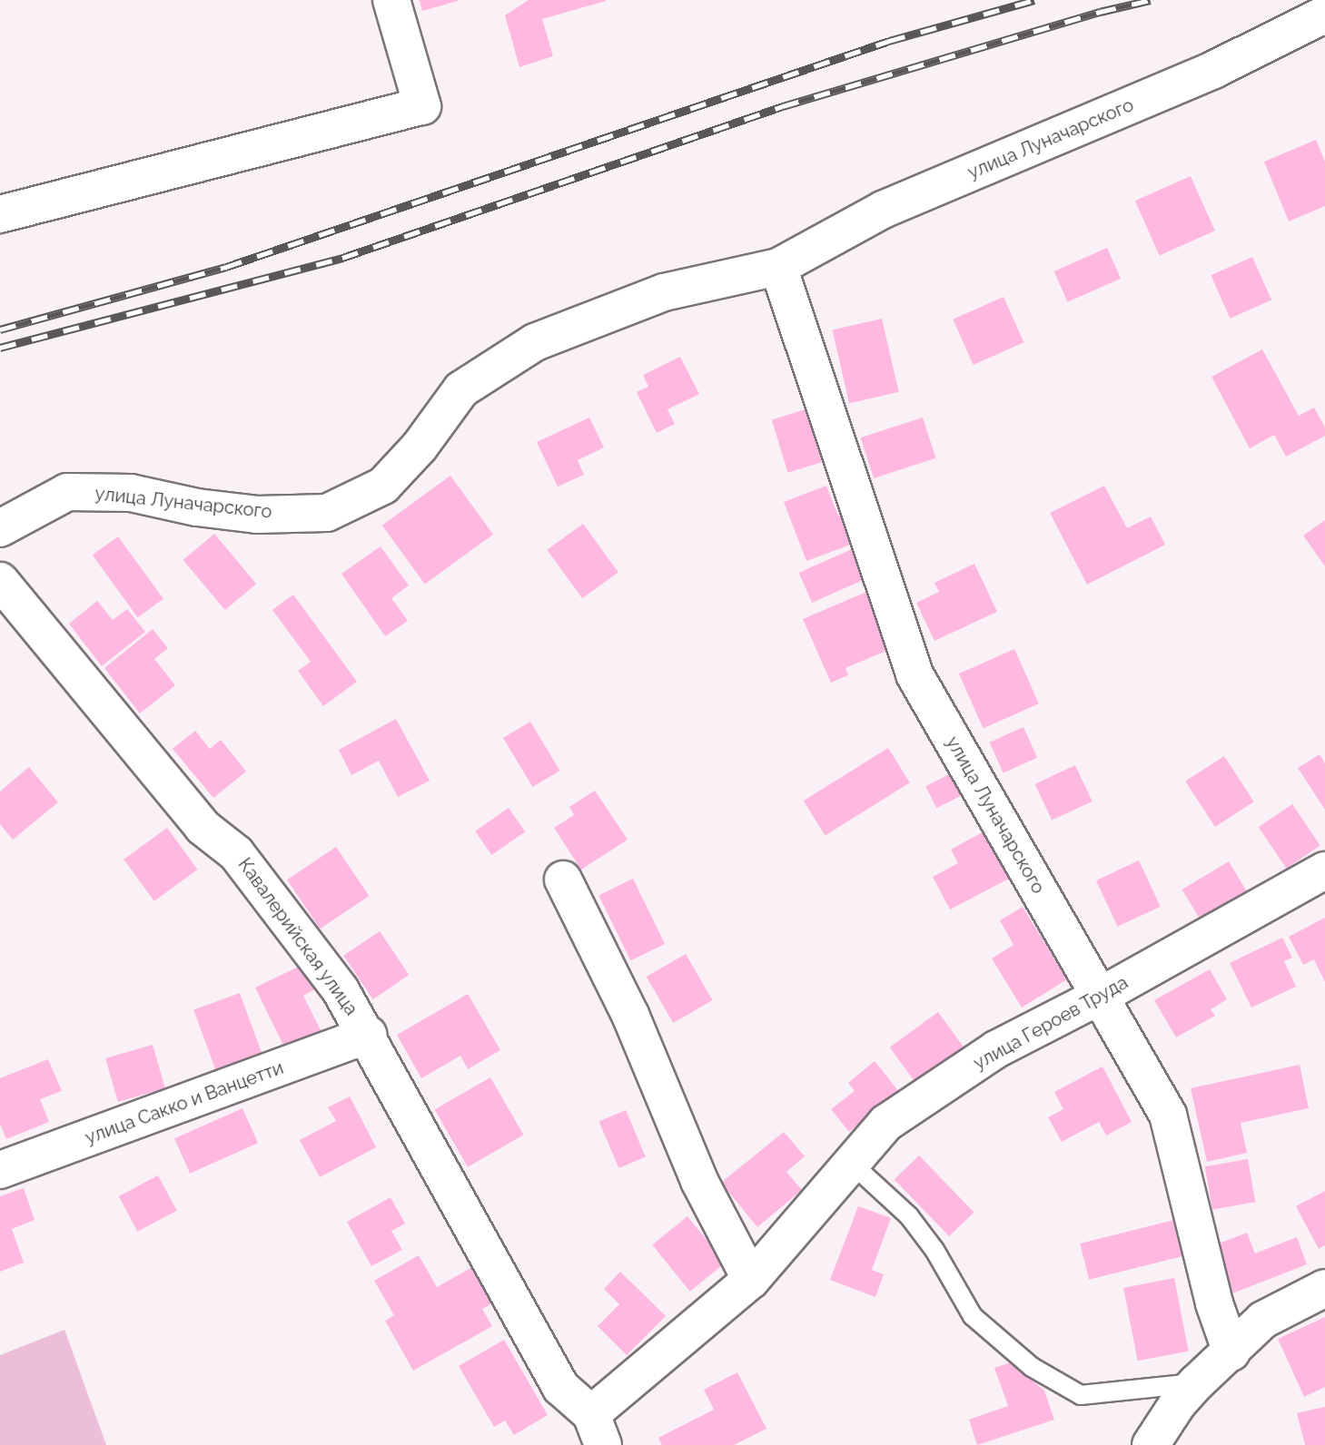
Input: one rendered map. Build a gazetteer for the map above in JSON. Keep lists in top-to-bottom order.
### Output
{
  "streets": {
    "street": [
      "улица Луначарского",
      "Кавалерийская улица",
      "улица Героев Труда",
      "улица Сакко и Ванцетти"
    ]
  },
  "crossings": [
    ["улица Луначарского", "улица Героев Труда"],
    ["Кавалерийская улица", "улица Героев Труда"],
    ["Кавалерийская улица", "улица Сакко и Ванцетти"]
  ]
}
